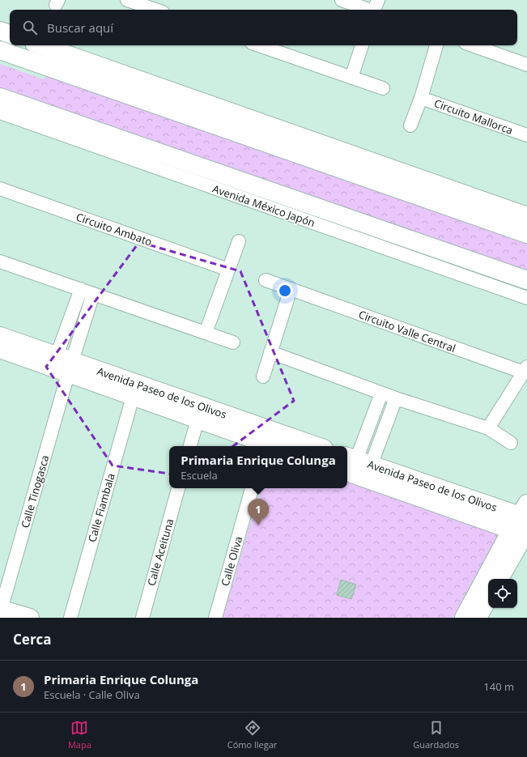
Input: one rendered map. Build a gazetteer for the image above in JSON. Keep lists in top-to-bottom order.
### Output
{
  "streets": {
    "street": [
      "Circuito Mallorca",
      "Avenida México Japón",
      "Circuito Ambato",
      "Circuito Valle Central",
      "Avenida Paseo de los Olivos",
      "Calle Tinogasca",
      "Calle Fiambala",
      "Calle Aceituna",
      "Calle Oliva"
    ]
  },
  "crossings": [
    ["Avenida Paseo de los Olivos", "Calle Tinogasca"],
    ["Avenida Paseo de los Olivos", "Calle Fiambala"]
  ],
  "page": {
    "search": "Buscar aquí",
    "popup": ["Primaria Enrique Colunga", "Escuela"],
    "pins": "1",
    "heading": "Cerca",
    "list": [
      {
        "mark": "1",
        "name": "Primaria Enrique Colunga",
        "note": "Escuela · Calle Oliva",
        "value": "140 m"
      }
    ],
    "nav": ["Mapa", "Cómo llegar", "Guardados"]
  }
}
